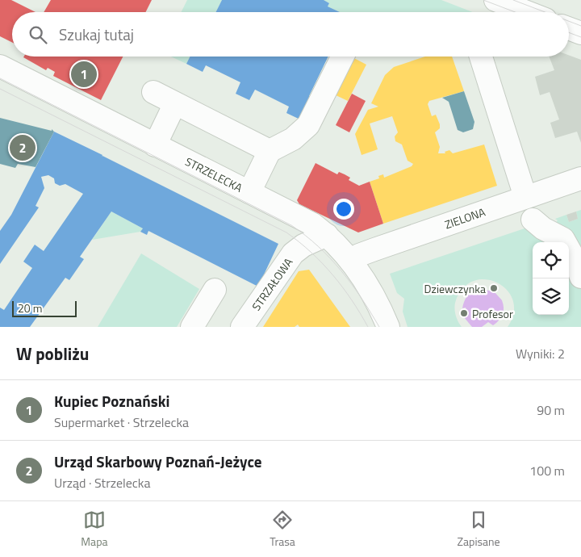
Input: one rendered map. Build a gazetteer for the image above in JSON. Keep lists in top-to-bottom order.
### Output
{
  "streets": {
    "street": ["STRZELECKA", "ZIELONA", "STRZAŁOWA"]
  },
  "crossings": [
    ["STRZELECKA", "ZIELONA"],
    ["STRZELECKA", "STRZAŁOWA"]
  ],
  "places": ["Dziewczynka", "Profesor"],
  "scale_bar": "20 m",
  "page": {
    "search": "Szukaj tutaj",
    "pins": ["1", "2"],
    "scale": "20 m",
    "heading": ["W pobliżu", "Wyniki: 2"],
    "list": [
      {
        "mark": "1",
        "name": "Kupiec Poznański",
        "note": "Supermarket · Strzelecka",
        "value": "90 m"
      },
      {
        "mark": "2",
        "name": "Urząd Skarbowy Poznań-Jeżyce",
        "note": "Urząd · Strzelecka",
        "value": "100 m"
      }
    ],
    "nav": ["Mapa", "Trasa", "Zapisane"]
  }
}
